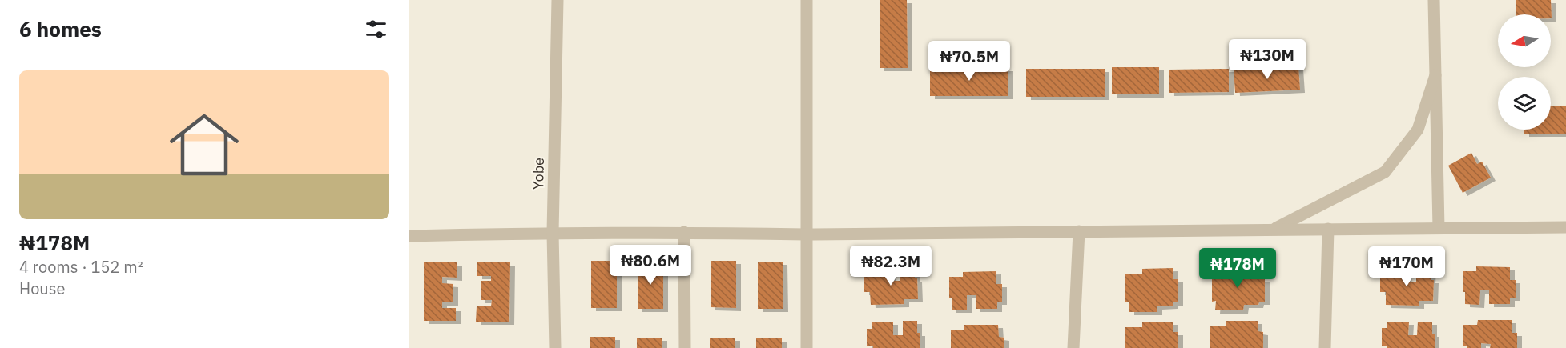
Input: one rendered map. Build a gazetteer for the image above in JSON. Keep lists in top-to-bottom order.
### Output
{
  "streets": {
    "street": ["Yobe"]
  },
  "north": "left",
  "page": {
    "heading": "6 homes",
    "price": [
      "₦130M",
      "₦70.5M",
      "₦80.6M",
      "₦82.3M",
      "₦170M",
      "₦178M"
    ],
    "list": [
      {
        "name": "₦178M",
        "note": "4 rooms · 152 m² · House"
      }
    ]
  }
}
